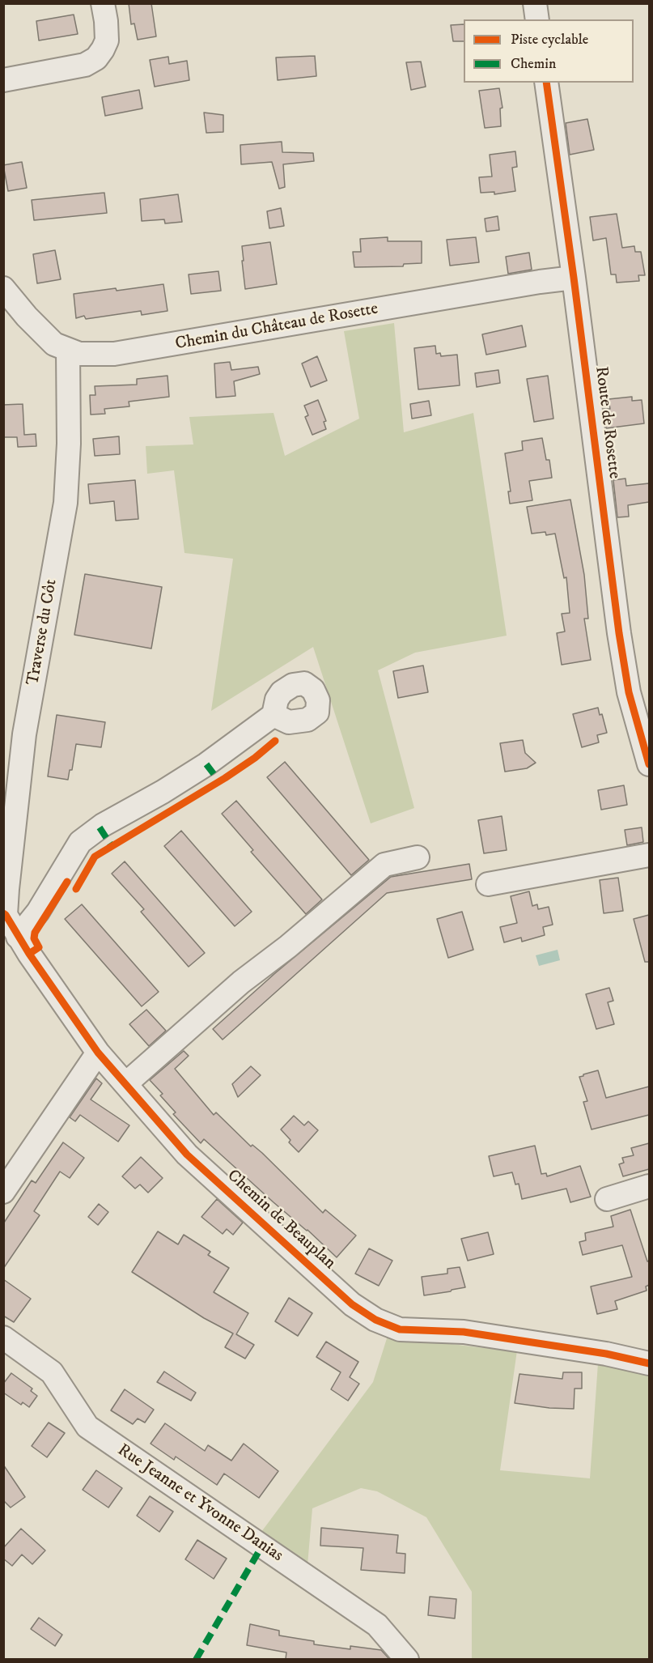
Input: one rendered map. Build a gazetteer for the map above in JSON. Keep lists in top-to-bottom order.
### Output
{
  "streets": {
    "street": [
      "Chemin du Château de Rosette",
      "Route de Rosette",
      "Traverse du Côt",
      "Chemin de Beauplan",
      "Rue Jeanne et Yvonne Danias"
    ]
  },
  "crossings": [
    ["Chemin du Château de Rosette", "Route de Rosette"],
    ["Chemin du Château de Rosette", "Traverse du Côt"],
    ["Traverse du Côt", "Chemin de Beauplan"]
  ],
  "legend": ["Piste cyclable", "Chemin"]
}
